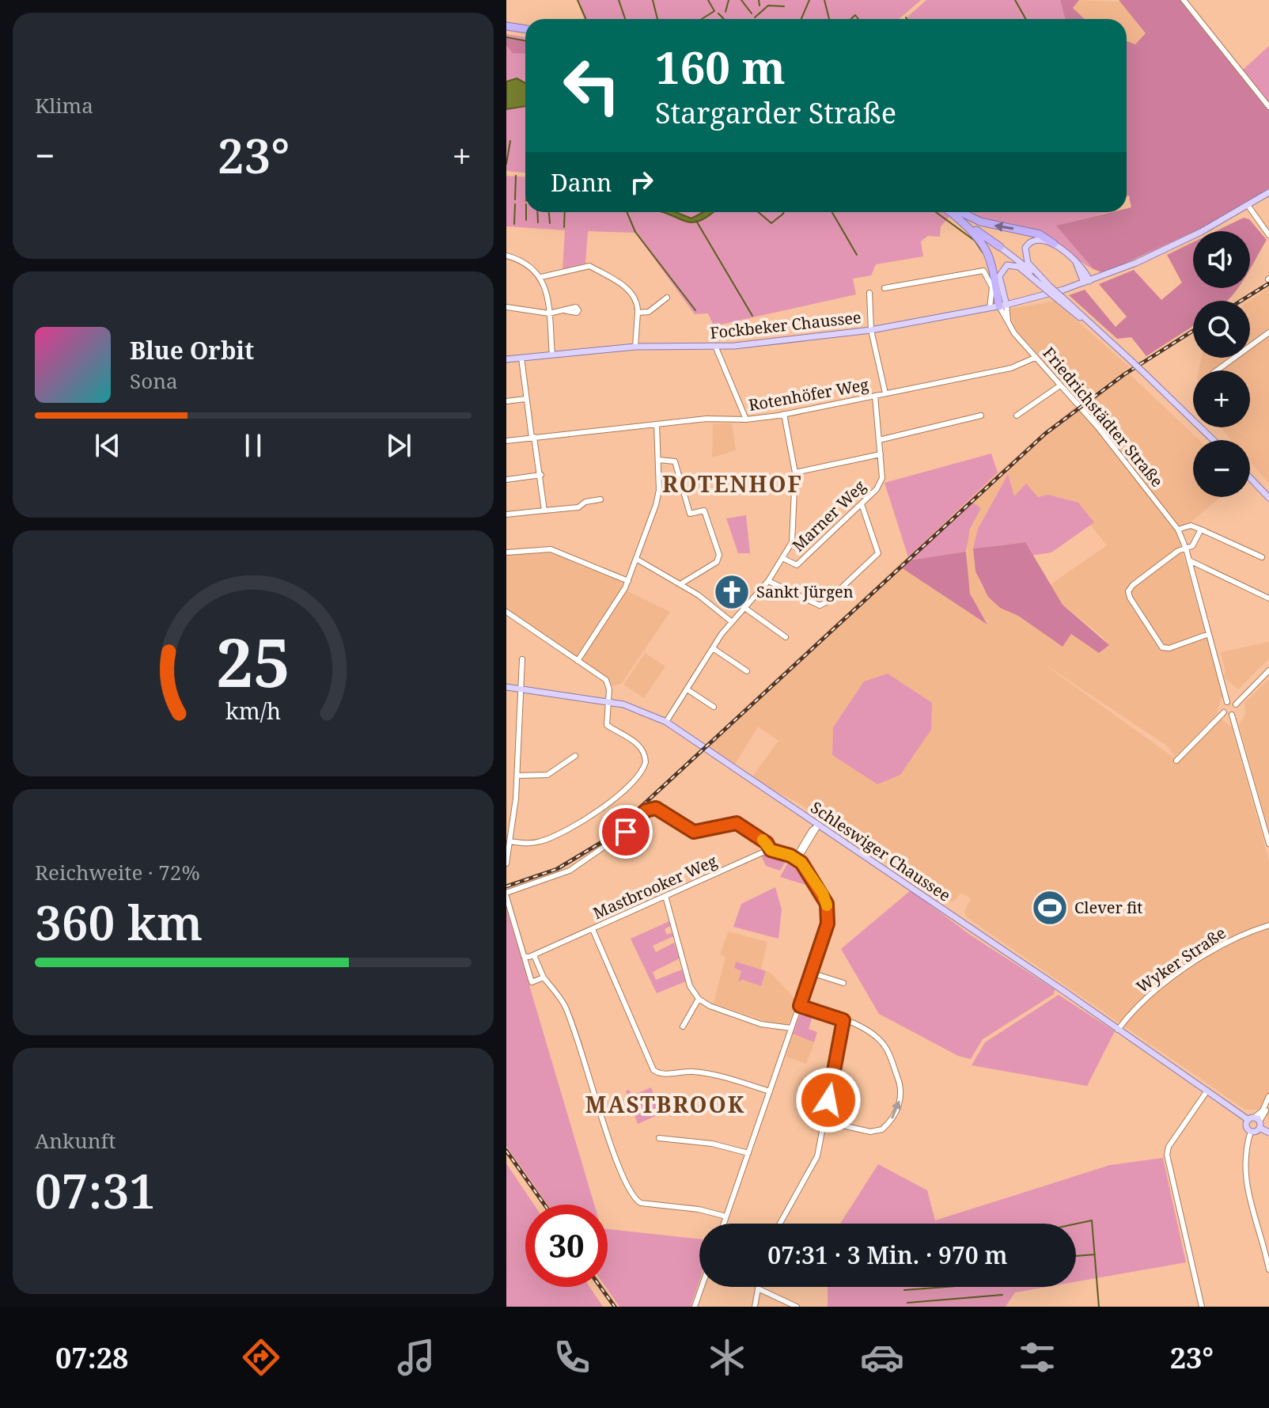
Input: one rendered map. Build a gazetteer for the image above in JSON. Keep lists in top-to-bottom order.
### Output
{
  "streets": {
    "main road": ["Fockbeker Chaussee", "Schleswiger Chaussee"],
    "street": [
      "Rotenhöfer Weg",
      "Friedrichstädter Straße",
      "Marner Weg",
      "Mastbrooker Weg",
      "Wyker Straße"
    ]
  },
  "crossings": [
    ["Fockbeker Chaussee", "Friedrichstädter Straße"],
    ["Rotenhöfer Weg", "Friedrichstädter Straße"],
    ["Rotenhöfer Weg", "Marner Weg"],
    ["Schleswiger Chaussee", "Wyker Straße"]
  ],
  "districts": ["ROTENHOF", "MASTBROOK"],
  "places": {
    "church": ["Sankt Jürgen"],
    "sports": ["Clever fit"]
  },
  "page": {
    "tile": [
      "Klima",
      ["Reichweite · 72%", "360 km"],
      ["Ankunft", "07:31"]
    ],
    "turn": ["160 m", "Stargarder Straße"],
    "heat": ["−", "23°", "+"],
    "then": "Dann",
    "map_buttons": ["+", "−"],
    "song": ["Blue Orbit", "Sona"],
    "limit": "30",
    "trip": "07:31 · 3 Min. · 970 m",
    "tabs": ["07:28", "23°"],
    "gauge": ["25", "km/h"]
  }
}
